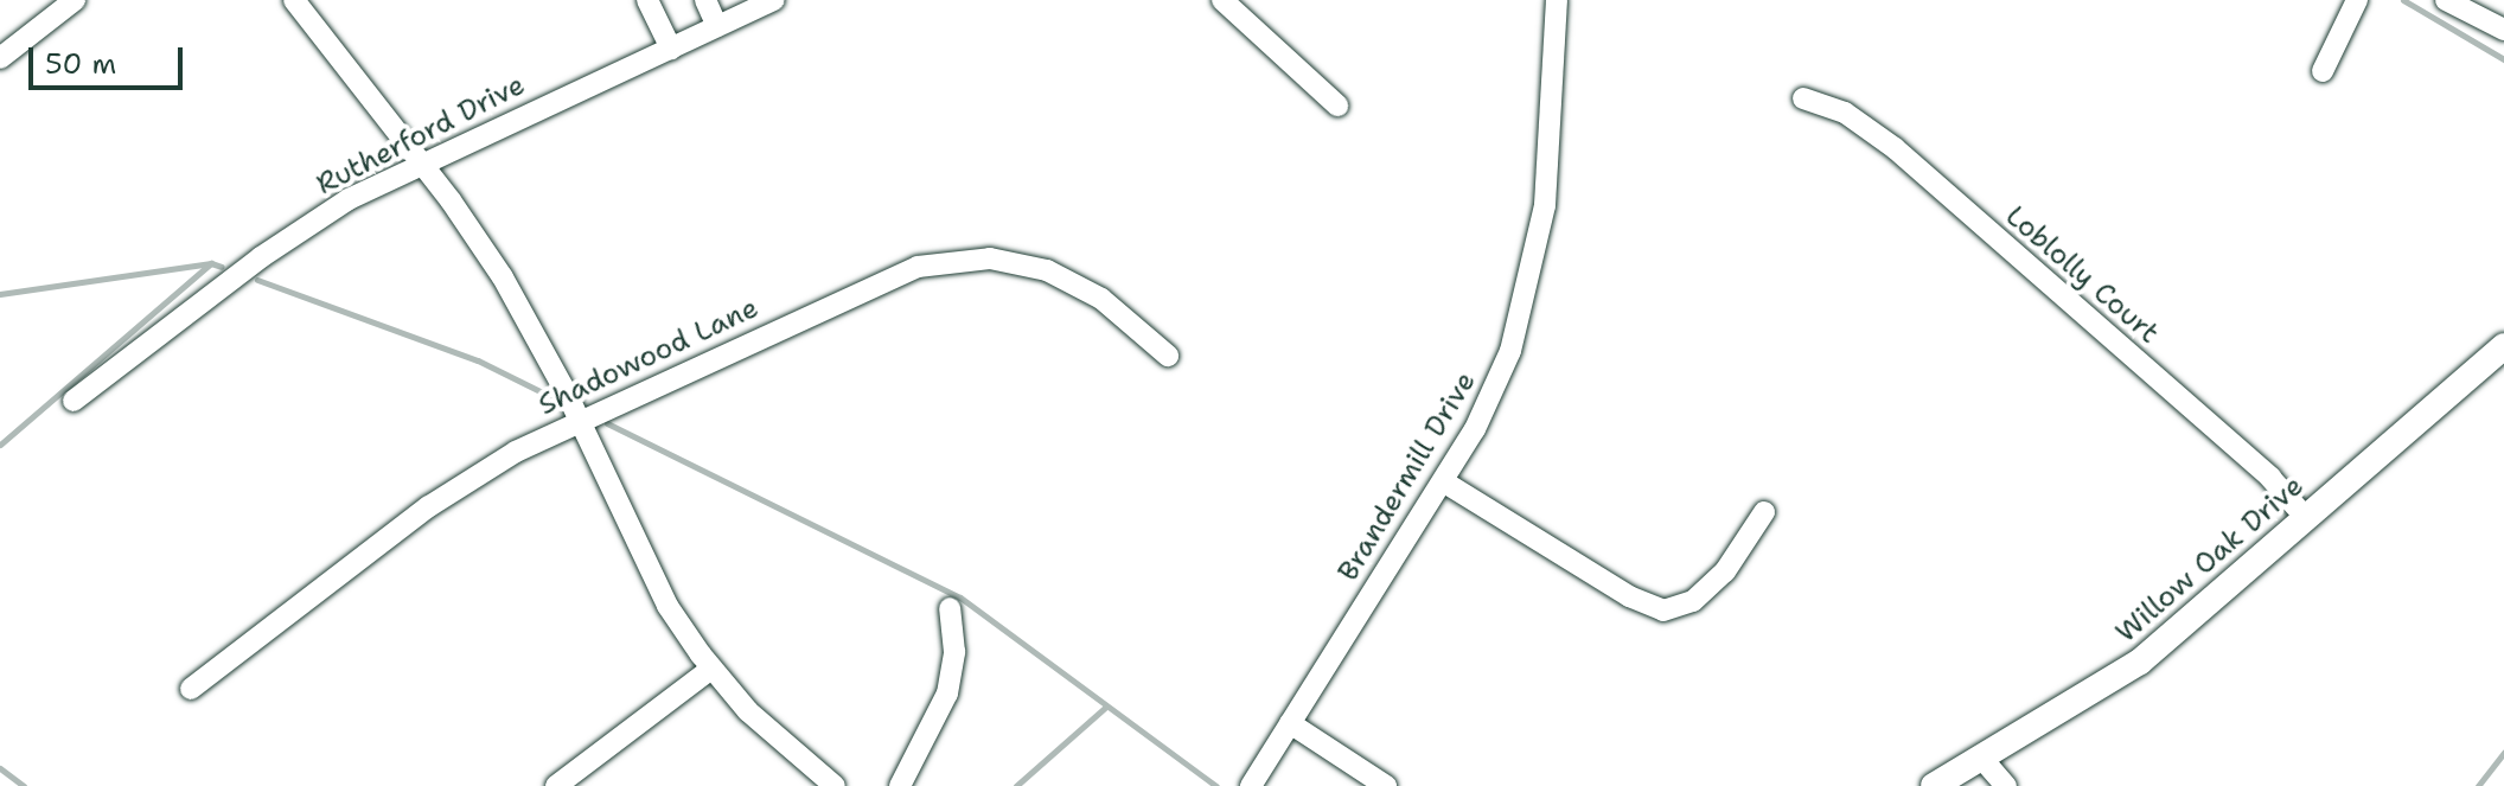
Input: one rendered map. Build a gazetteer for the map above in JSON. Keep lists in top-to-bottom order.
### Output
{
  "streets": {
    "street": [
      "Rutherford Drive",
      "Loblolly Court",
      "Shadowood Lane",
      "Brandermill Drive",
      "Willow Oak Drive"
    ]
  },
  "crossings": [
    ["Loblolly Court", "Willow Oak Drive"]
  ],
  "scale_bar": "50 m"
}
